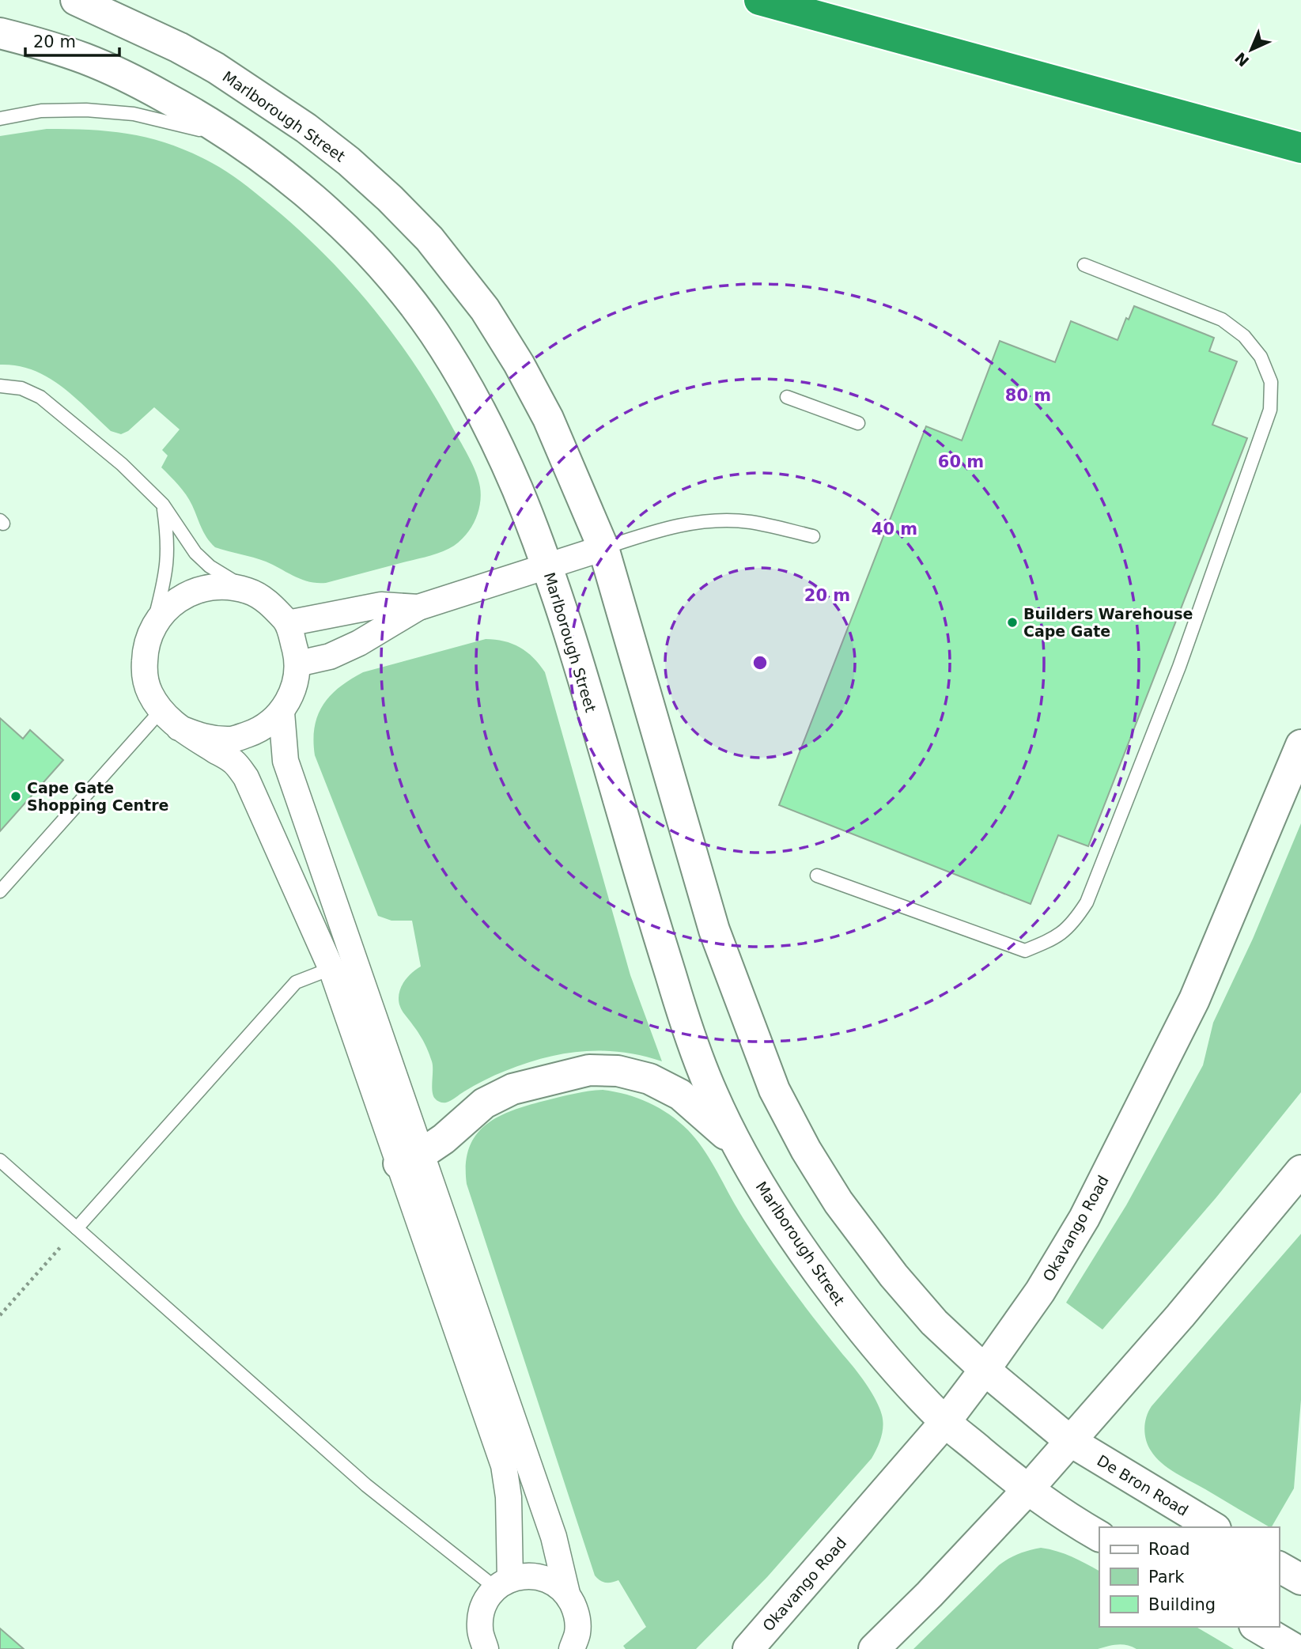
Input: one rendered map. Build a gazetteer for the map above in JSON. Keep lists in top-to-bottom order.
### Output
{
  "streets": {
    "street": ["Marlborough Street", "Okavango Road", "De Bron Road"]
  },
  "crossings": [
    ["Marlborough Street", "Okavango Road"],
    ["Marlborough Street", "De Bron Road"],
    ["Okavango Road", "De Bron Road"]
  ],
  "places": ["Builders Warehouse Cape Gate", "Cape Gate Shopping Centre"],
  "legend": ["Road", "Park", "Building"],
  "scale_bar": "20 m",
  "north": "bottom left",
  "rings": [
    "80 m",
    "60 m",
    "40 m",
    "20 m"
  ]
}
